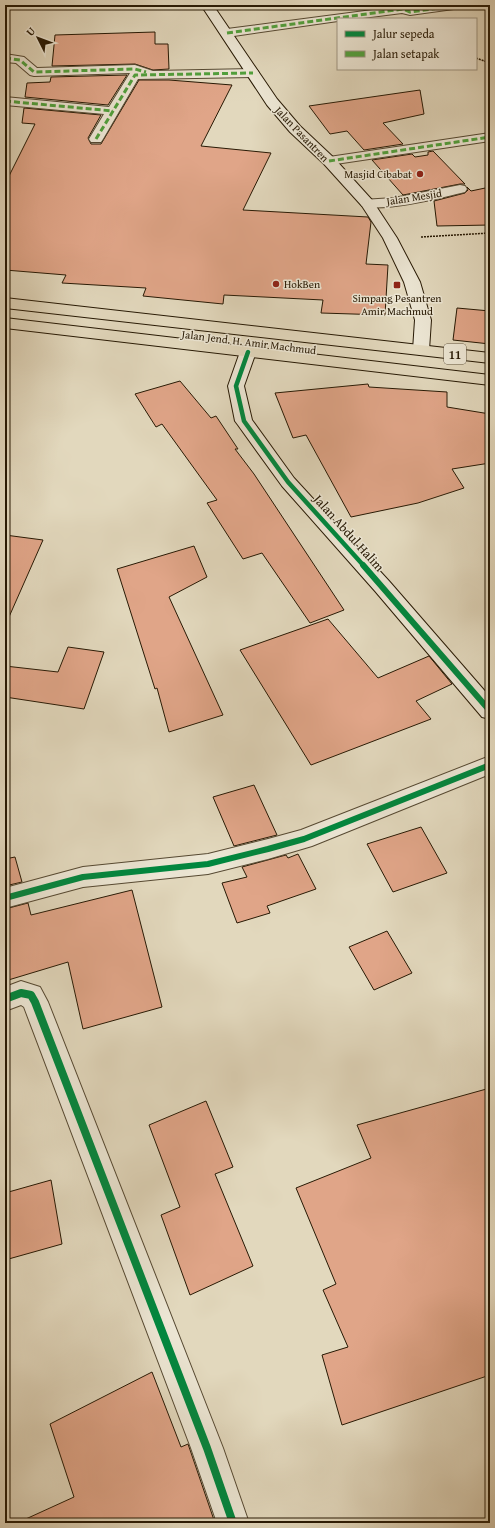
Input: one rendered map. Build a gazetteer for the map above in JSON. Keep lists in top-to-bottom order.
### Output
{
  "streets": {
    "highway": ["Jalan Jend. H. Amir Machmud", "11"],
    "street": ["Jalan Pasantren", "Jalan Mesjid", "Jalan Abdul Halim"]
  },
  "crossings": [
    ["Jalan Pasantren", "Jalan Mesjid"],
    ["Jalan Pasantren", "Jalan Jend. H. Amir Machmud"],
    ["Jalan Jend. H. Amir Machmud", "Jalan Abdul Halim"]
  ],
  "places": {
    "other": ["Masjid Cibabat", "HokBen"],
    "transit": ["Simpang Pesantren Amir Machmud"]
  },
  "legend": ["Jalur sepeda", "Jalan setapak"],
  "north": "top left"
}
